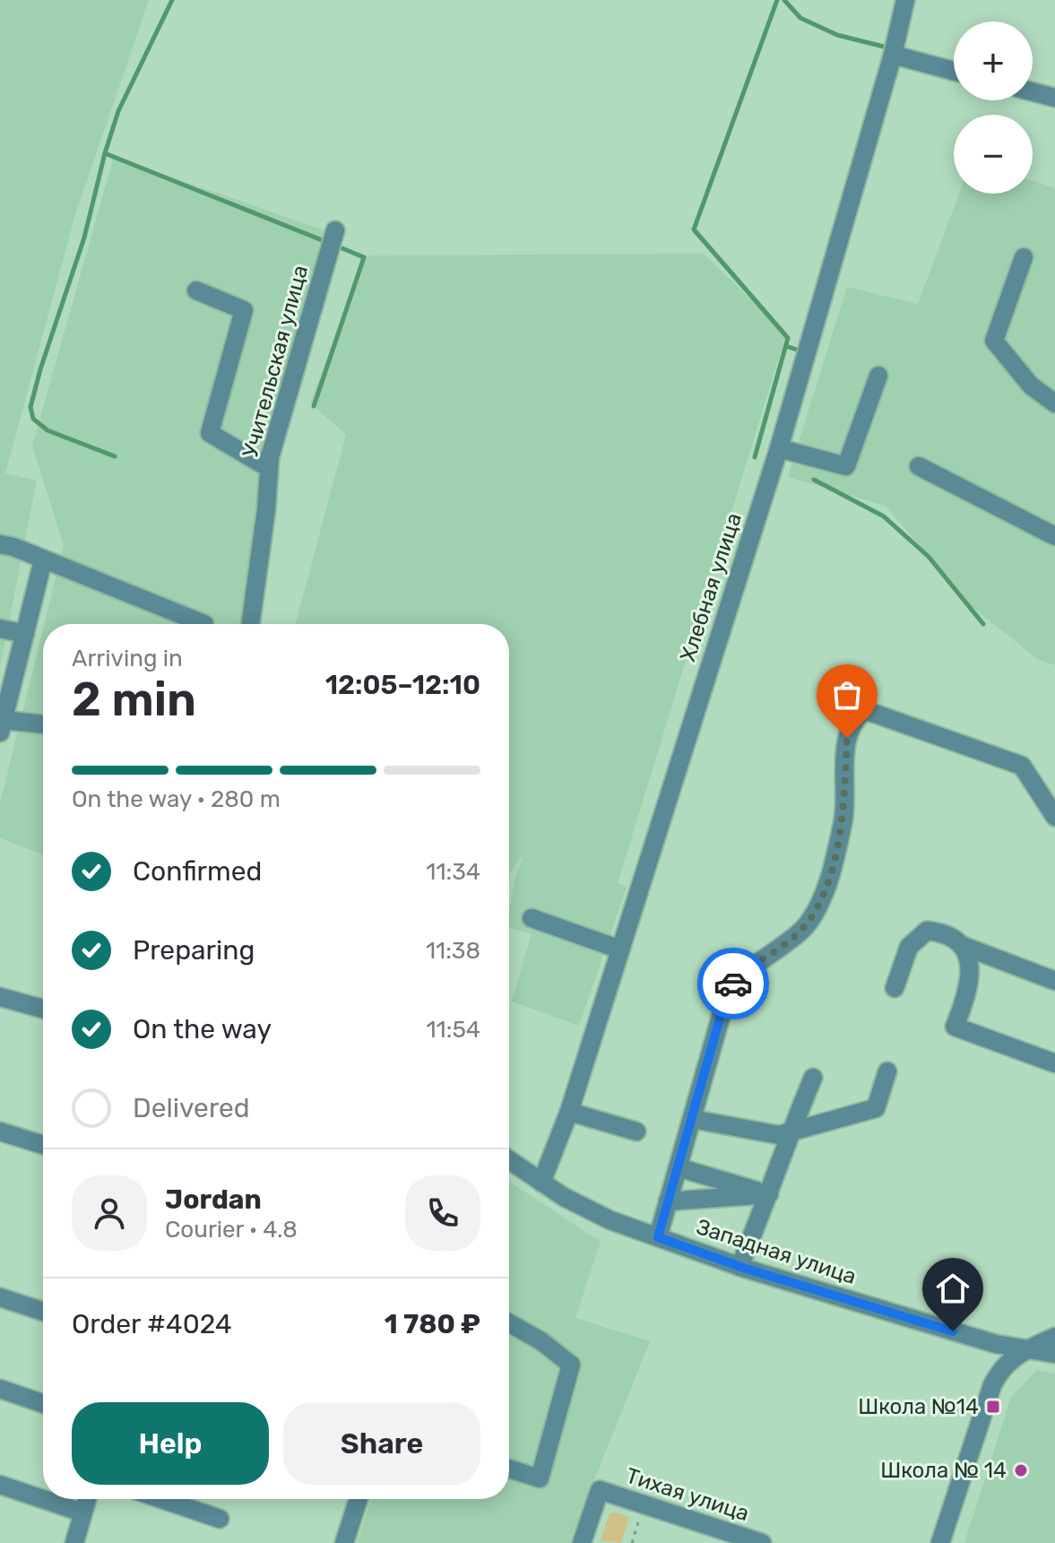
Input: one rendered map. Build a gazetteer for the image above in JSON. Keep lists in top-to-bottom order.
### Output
{
  "streets": {
    "street": [
      "Учительская улица",
      "Хлебная улица",
      "Западная улица",
      "Тихая улица"
    ]
  },
  "crossings": [
    ["Хлебная улица", "Западная улица"]
  ],
  "places": {
    "transit": ["Школа №14"],
    "other": ["Школа № 14"]
  },
  "page": {
    "map_buttons": ["+", "−"],
    "heading": ["2 min", "Arriving in", "12:05–12:10"],
    "panel": [
      "Jordan",
      "Courier · 4.8",
      "Order #4024",
      "1 780 ₽"
    ],
    "bar": "On the way · 280 m",
    "list": [
      ["Confirmed", "11:34"],
      ["Preparing", "11:38"],
      ["On the way", "11:54"],
      "Delivered"
    ],
    "buttons": ["Help", "Share"]
  }
}
